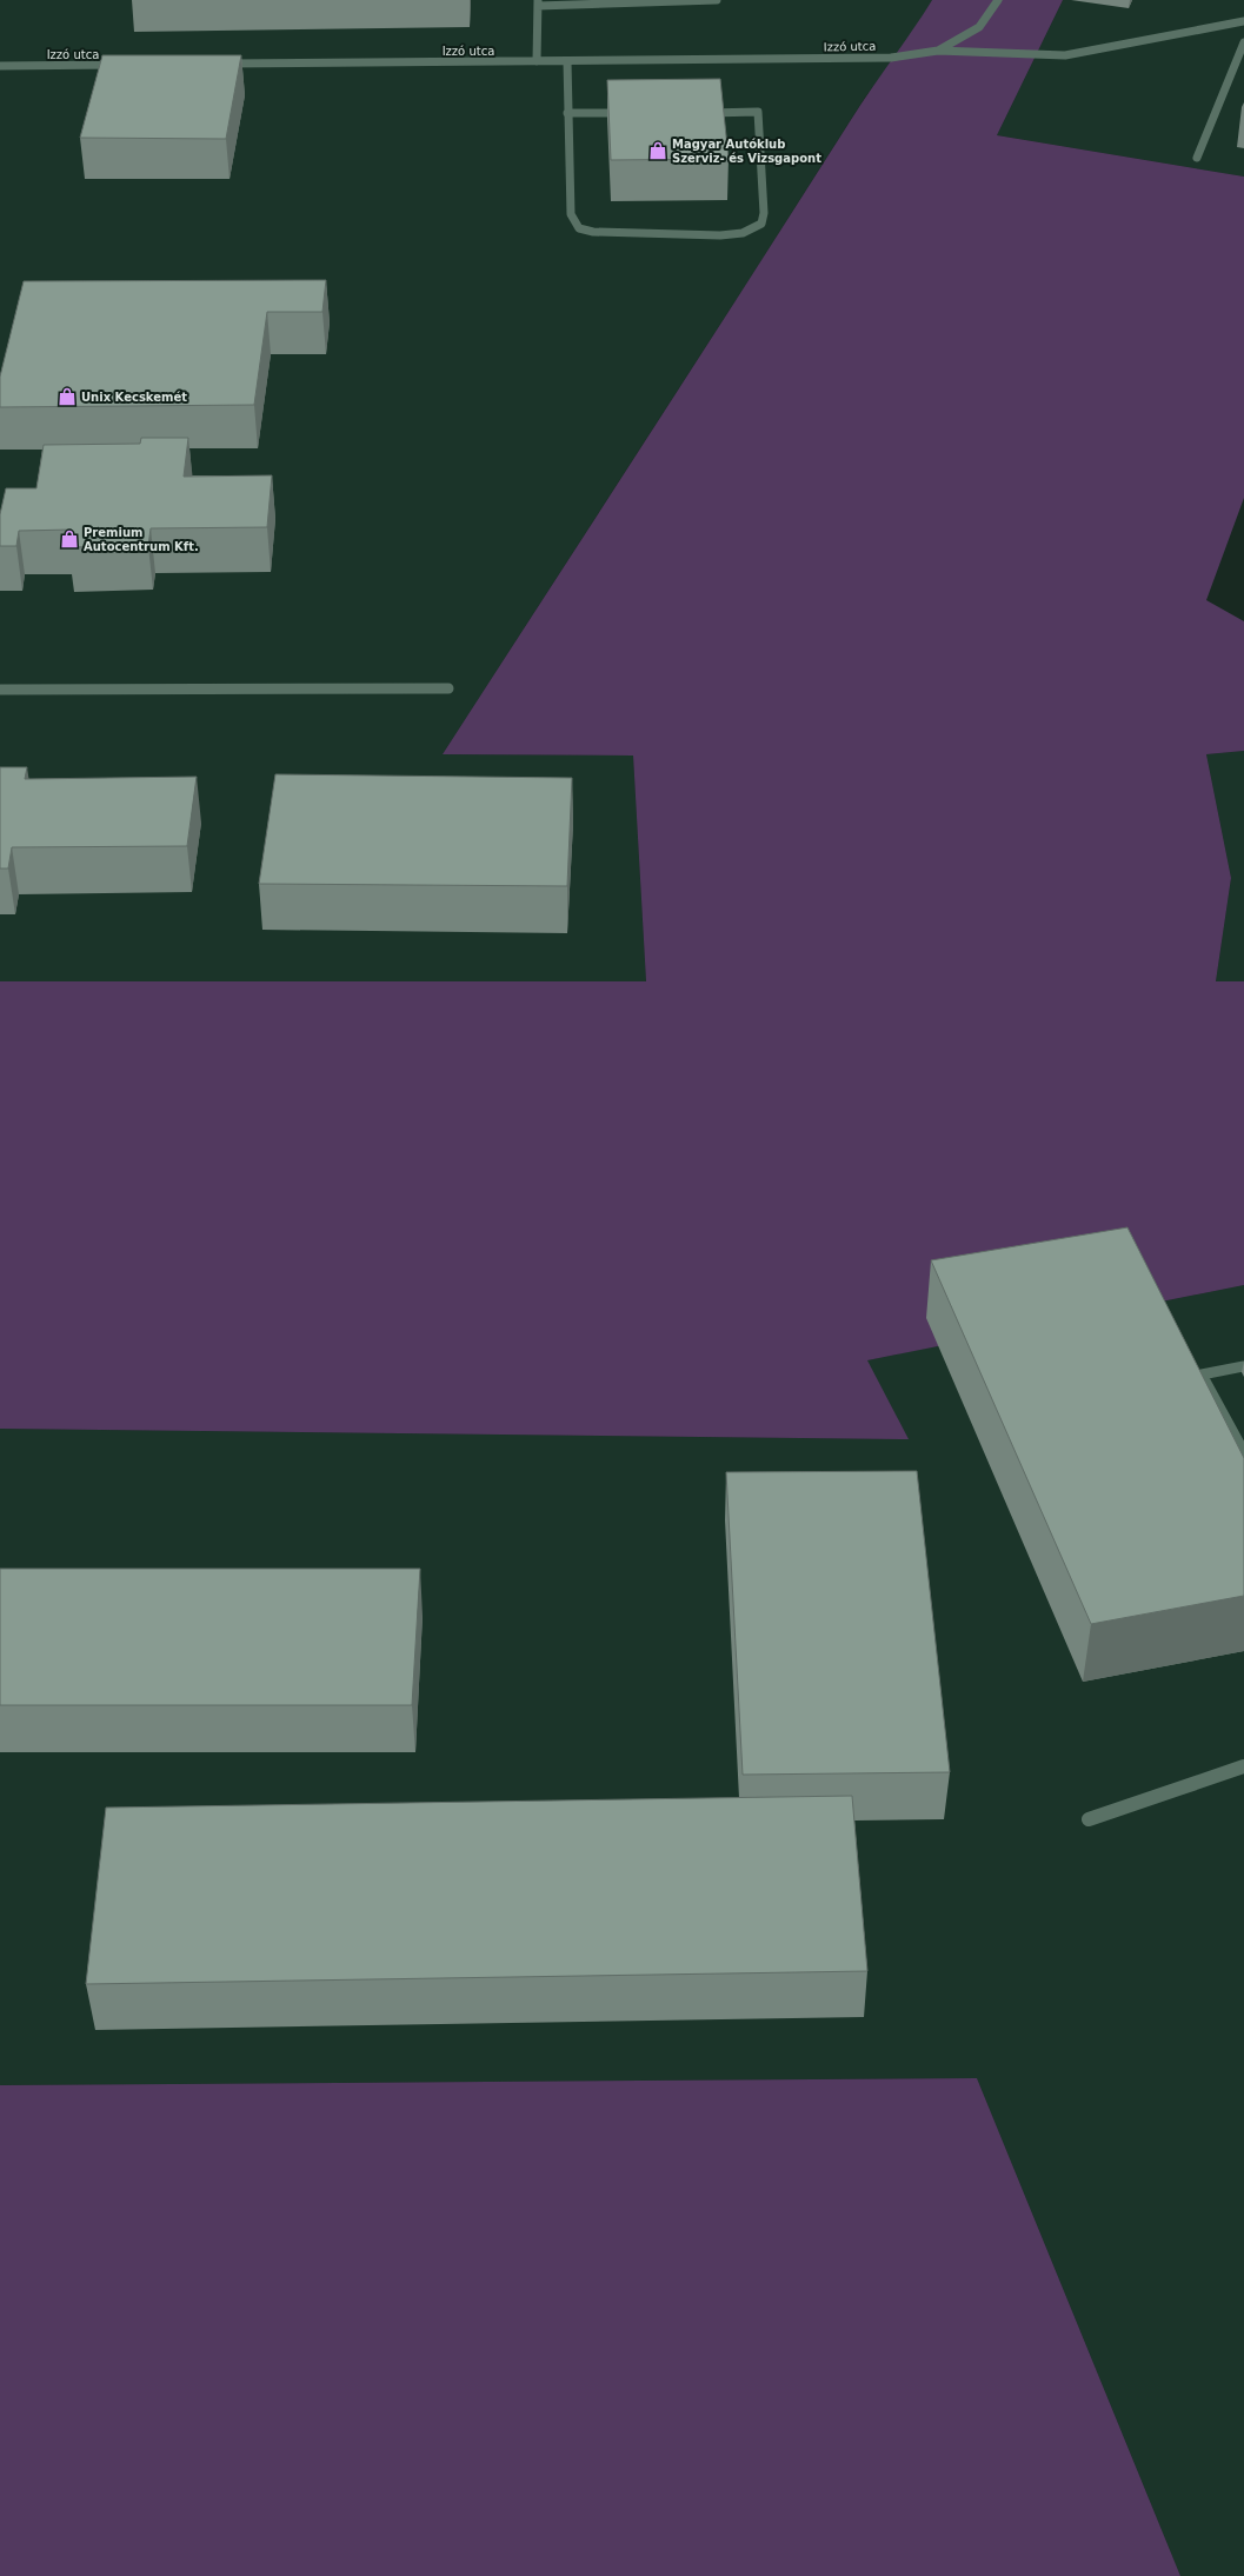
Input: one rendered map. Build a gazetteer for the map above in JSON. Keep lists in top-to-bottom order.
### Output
{
  "streets": {
    "street": ["Izzó utca"]
  },
  "places": {
    "shop": ["Magyar Autóklub Szerviz- és Vizsgapont", "Unix Kecskemét", "Premium Autocentrum Kft."]
  }
}
